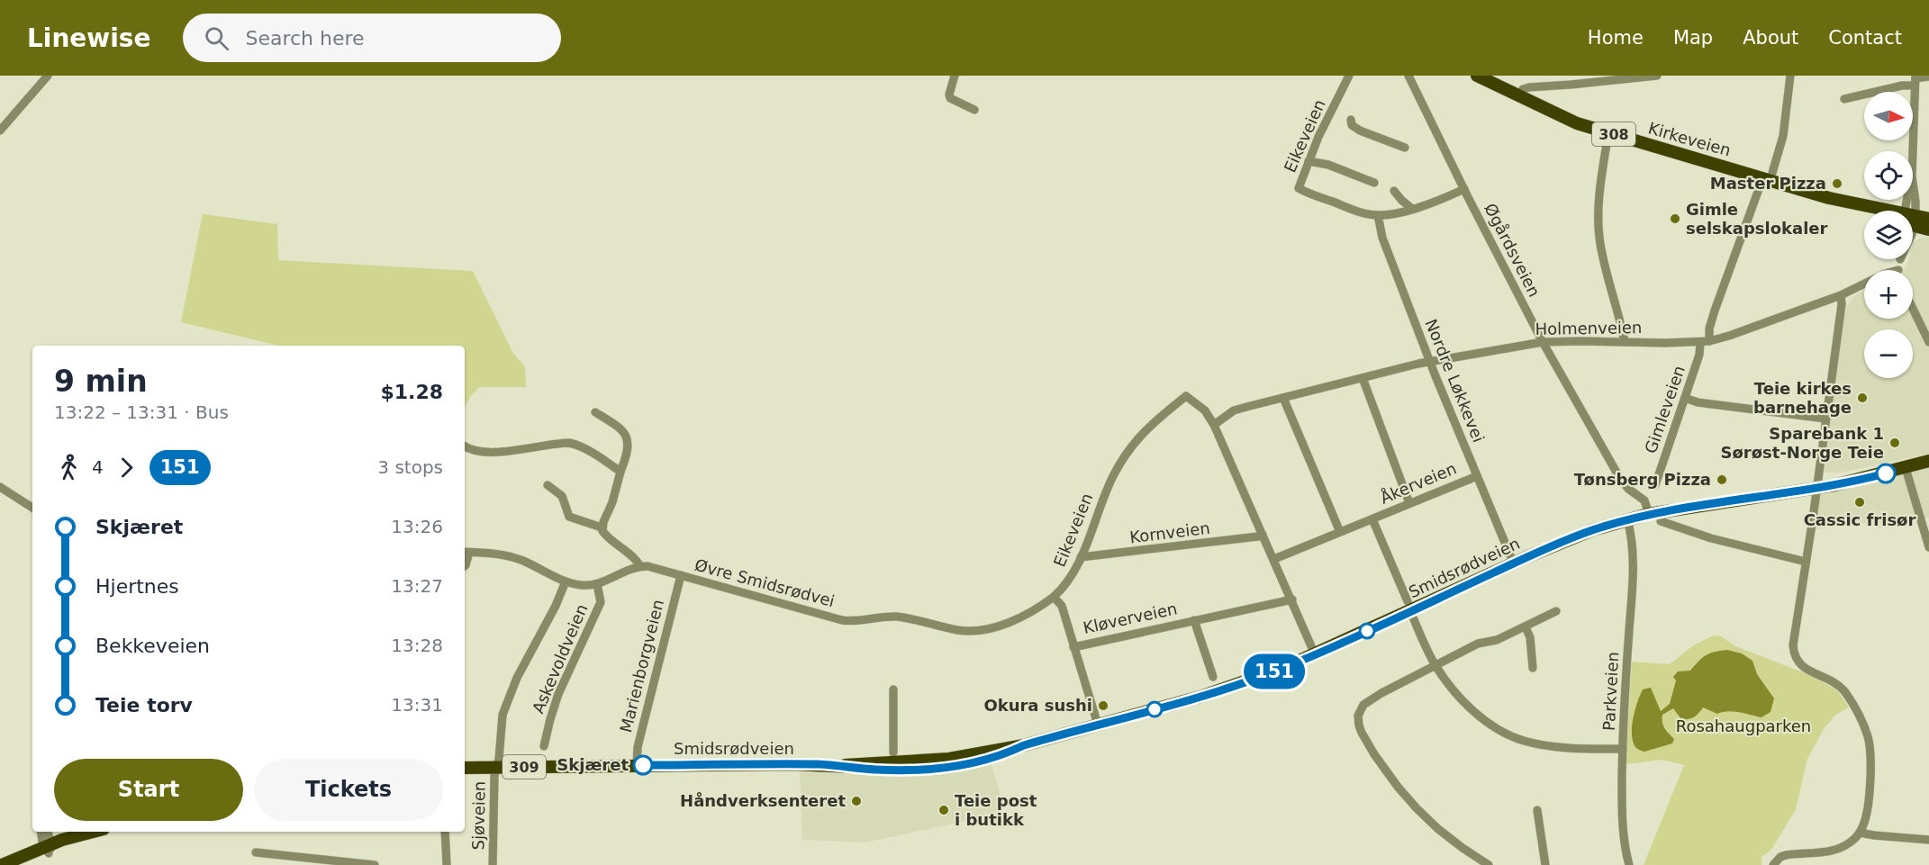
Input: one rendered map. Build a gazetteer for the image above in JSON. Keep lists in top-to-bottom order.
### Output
{
  "streets": {
    "main road": [
      "308",
      "Kirkeveien",
      "Smidsrødveien",
      "309"
    ],
    "street": [
      "Eikeveien",
      "Øgårdsveien",
      "Holmenveien",
      "Nordre Løkkevei",
      "Gimleveien",
      "Åkerveien",
      "Kornveien",
      "Øvre Smidsrødvei",
      "Kløverveien",
      "Askevoldveien",
      "Marienborgveien",
      "Parkveien",
      "Sjøveien"
    ]
  },
  "crossings": [
    ["Eikeveien", "Øgårdsveien"],
    ["Eikeveien", "Holmenveien"],
    ["Eikeveien", "Nordre Løkkevei"],
    ["Eikeveien", "Kornveien"],
    ["Eikeveien", "Øvre Smidsrødvei"],
    ["Øgårdsveien", "Holmenveien"],
    ["Øgårdsveien", "Smidsrødveien"],
    ["Holmenveien", "Nordre Løkkevei"],
    ["Holmenveien", "Gimleveien"],
    ["Nordre Løkkevei", "Åkerveien"],
    ["Åkerveien", "Smidsrødveien"],
    ["Åkerveien", "Parkveien"],
    ["Smidsrødveien", "Marienborgveien"],
    ["Smidsrødveien", "Parkveien"],
    ["Smidsrødveien", "Sjøveien"],
    ["Øvre Smidsrødvei", "Marienborgveien"]
  ],
  "parks": ["Rosahaugparken"],
  "places": [
    "Master Pizza",
    "Gimle selskapslokaler",
    "Teie kirkes barnehage",
    "Sparebank 1 Sørøst-Norge Teie",
    "Tønsberg Pizza",
    "Cassic frisør",
    "Okura sushi",
    "Skjæret",
    "Håndverksenteret",
    "Teie post i butikk"
  ],
  "lines": ["bus line 151"],
  "north": "right",
  "page": {
    "header": "Linewise",
    "search": "Search here",
    "nav": [
      "Home",
      "Map",
      "About",
      "Contact"
    ],
    "on_map": "151",
    "map_buttons": ["+", "−"],
    "heading": ["9 min", "13:22 – 13:31 · Bus", "$1.28"],
    "legs": ["4", "151", "3 stops"],
    "list": [
      {
        "name": "Skjæret",
        "value": "13:26"
      },
      {
        "name": "Hjertnes",
        "value": "13:27"
      },
      {
        "name": "Bekkeveien",
        "value": "13:28"
      },
      {
        "name": "Teie torv",
        "value": "13:31"
      }
    ],
    "buttons": ["Start", "Tickets"]
  }
}
